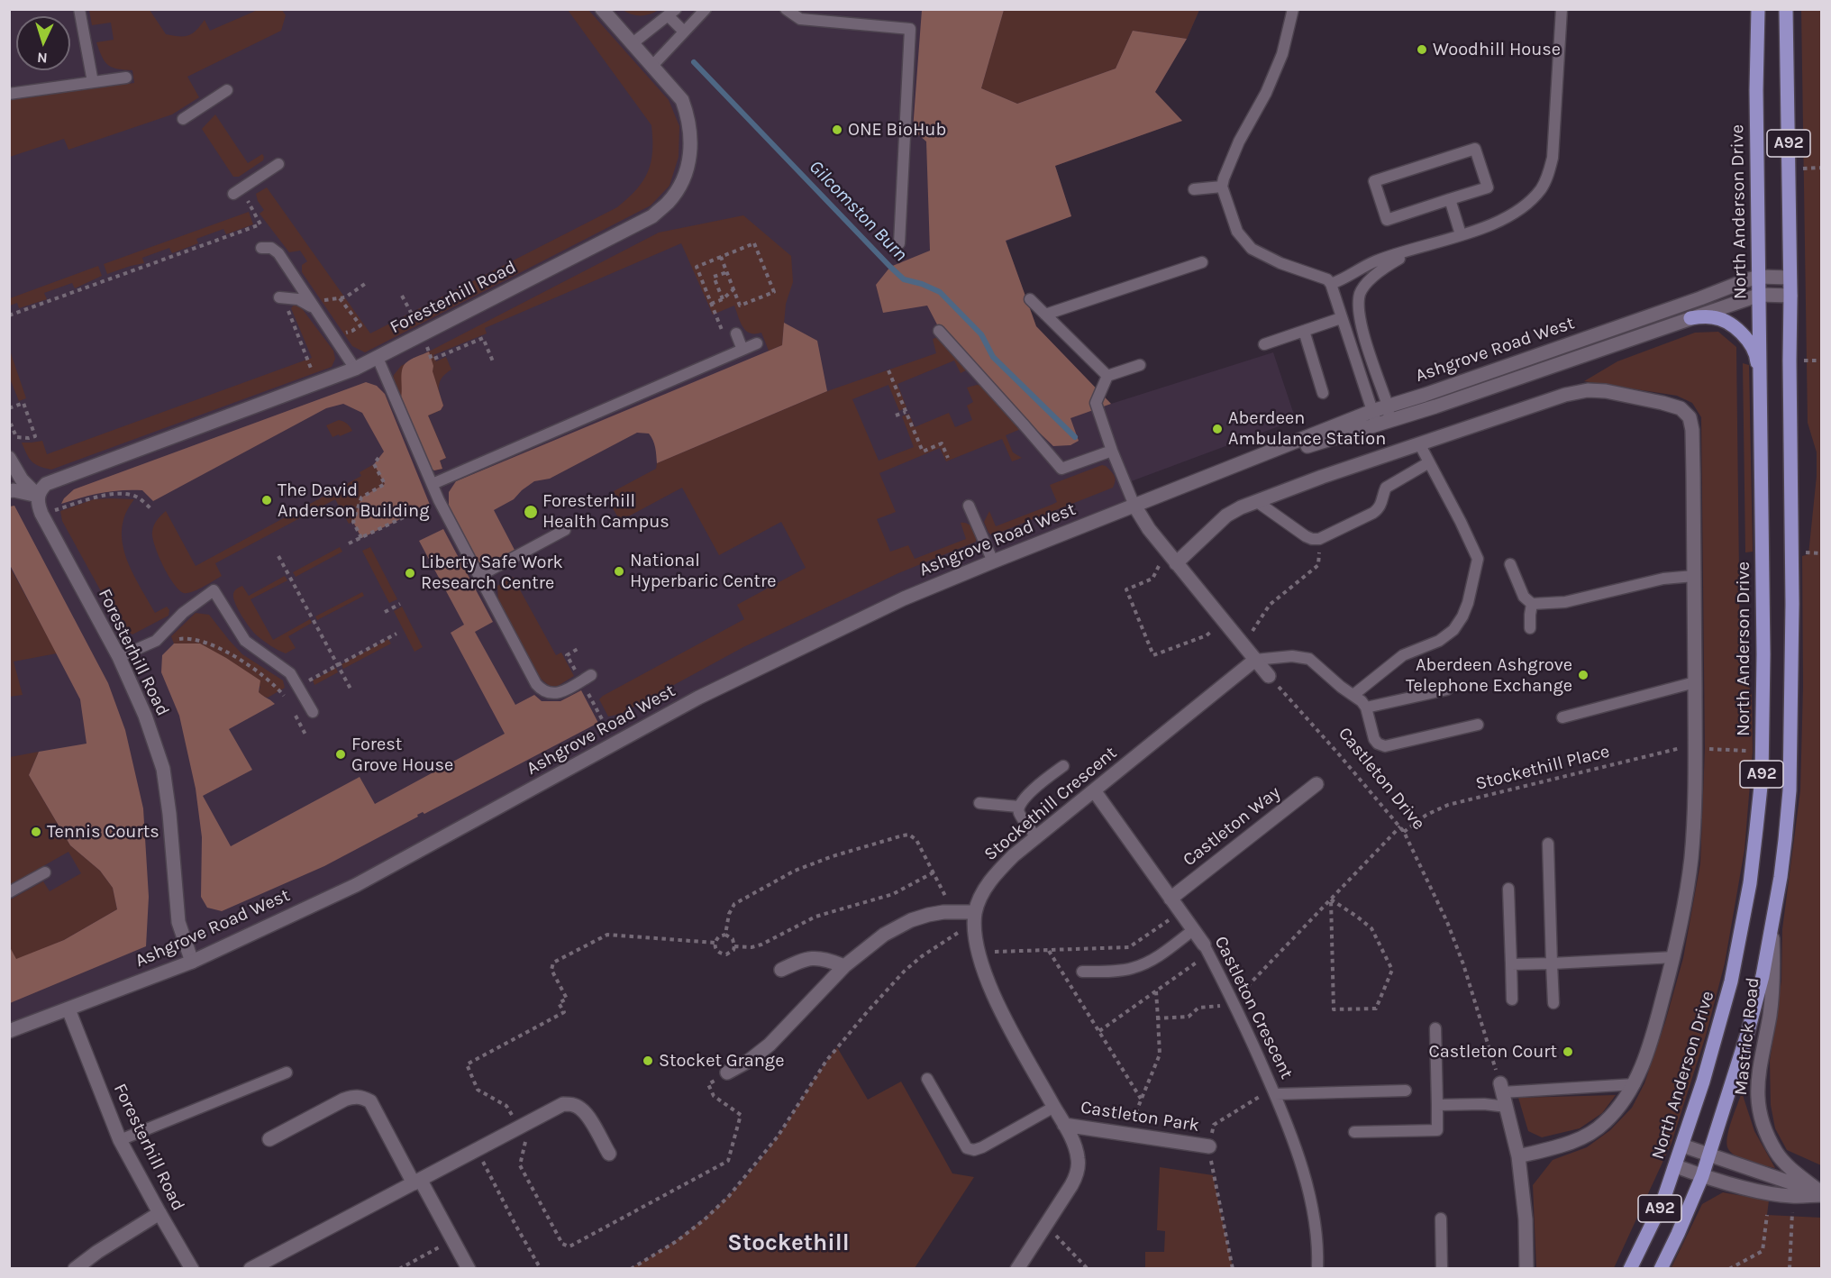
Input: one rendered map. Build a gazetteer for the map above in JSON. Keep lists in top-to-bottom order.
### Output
{
  "streets": {
    "main road": ["A92", "North Anderson Drive"],
    "street": [
      "Foresterhill Road",
      "Ashgrove Road West",
      "Stockethill Crescent",
      "Castleton Way",
      "Castleton Crescent",
      "Mastrick Road",
      "Castleton Park"
    ],
    "path": ["Stockethill Place", "Castleton Drive"]
  },
  "crossings": [
    ["A92", "Ashgrove Road West"],
    ["A92", "Mastrick Road"],
    ["North Anderson Drive", "Ashgrove Road West"],
    ["North Anderson Drive", "Stockethill Place"],
    ["Foresterhill Road", "Ashgrove Road West"],
    ["Stockethill Place", "Castleton Drive"],
    ["Stockethill Crescent", "Castleton Crescent"],
    ["Stockethill Crescent", "Castleton Park"],
    ["Castleton Way", "Castleton Crescent"]
  ],
  "districts": ["Stockethill"],
  "water": ["Gilcomston Burn"],
  "places": [
    "Woodhill House",
    "ONE BioHub",
    "Aberdeen Ambulance Station",
    "The David Anderson Building",
    "Foresterhill Health Campus",
    "National Hyperbaric Centre",
    "Liberty Safe Work Research Centre",
    "Aberdeen Ashgrove Telephone Exchange",
    "Forest Grove House",
    "Tennis Courts",
    "Castleton Court",
    "Stocket Grange"
  ],
  "north": "bottom"
}
